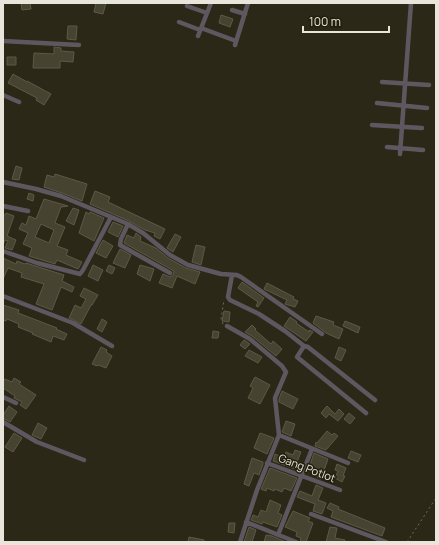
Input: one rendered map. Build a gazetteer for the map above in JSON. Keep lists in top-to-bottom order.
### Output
{
  "streets": {
    "street": ["Gang Potlot"]
  },
  "scale_bar": "100 m"
}
